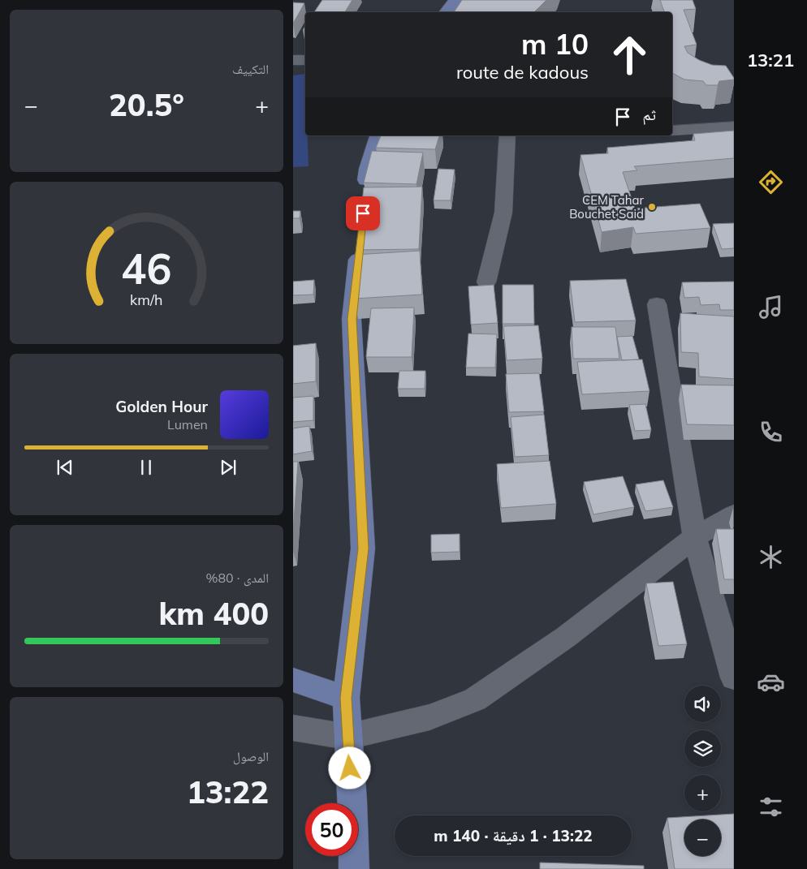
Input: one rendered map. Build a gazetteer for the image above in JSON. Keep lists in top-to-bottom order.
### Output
{
  "places": ["CEM Tahar Bouchet Said"],
  "page": {
    "tabs": "13:21",
    "tile": [
      "التكييف",
      ["المدى · 80%", "400 km"],
      ["الوصول", "13:22"]
    ],
    "turn": ["10 m", "route de kadous"],
    "heat": ["−", "20.5°", "+"],
    "then": "ثم",
    "song": ["Golden Hour", "Lumen"],
    "map_buttons": ["+", "−"],
    "limit": "50",
    "trip": "13:22 · 1 دقيقة · 140 m",
    "gauge": ["46", "km/h"]
  }
}
